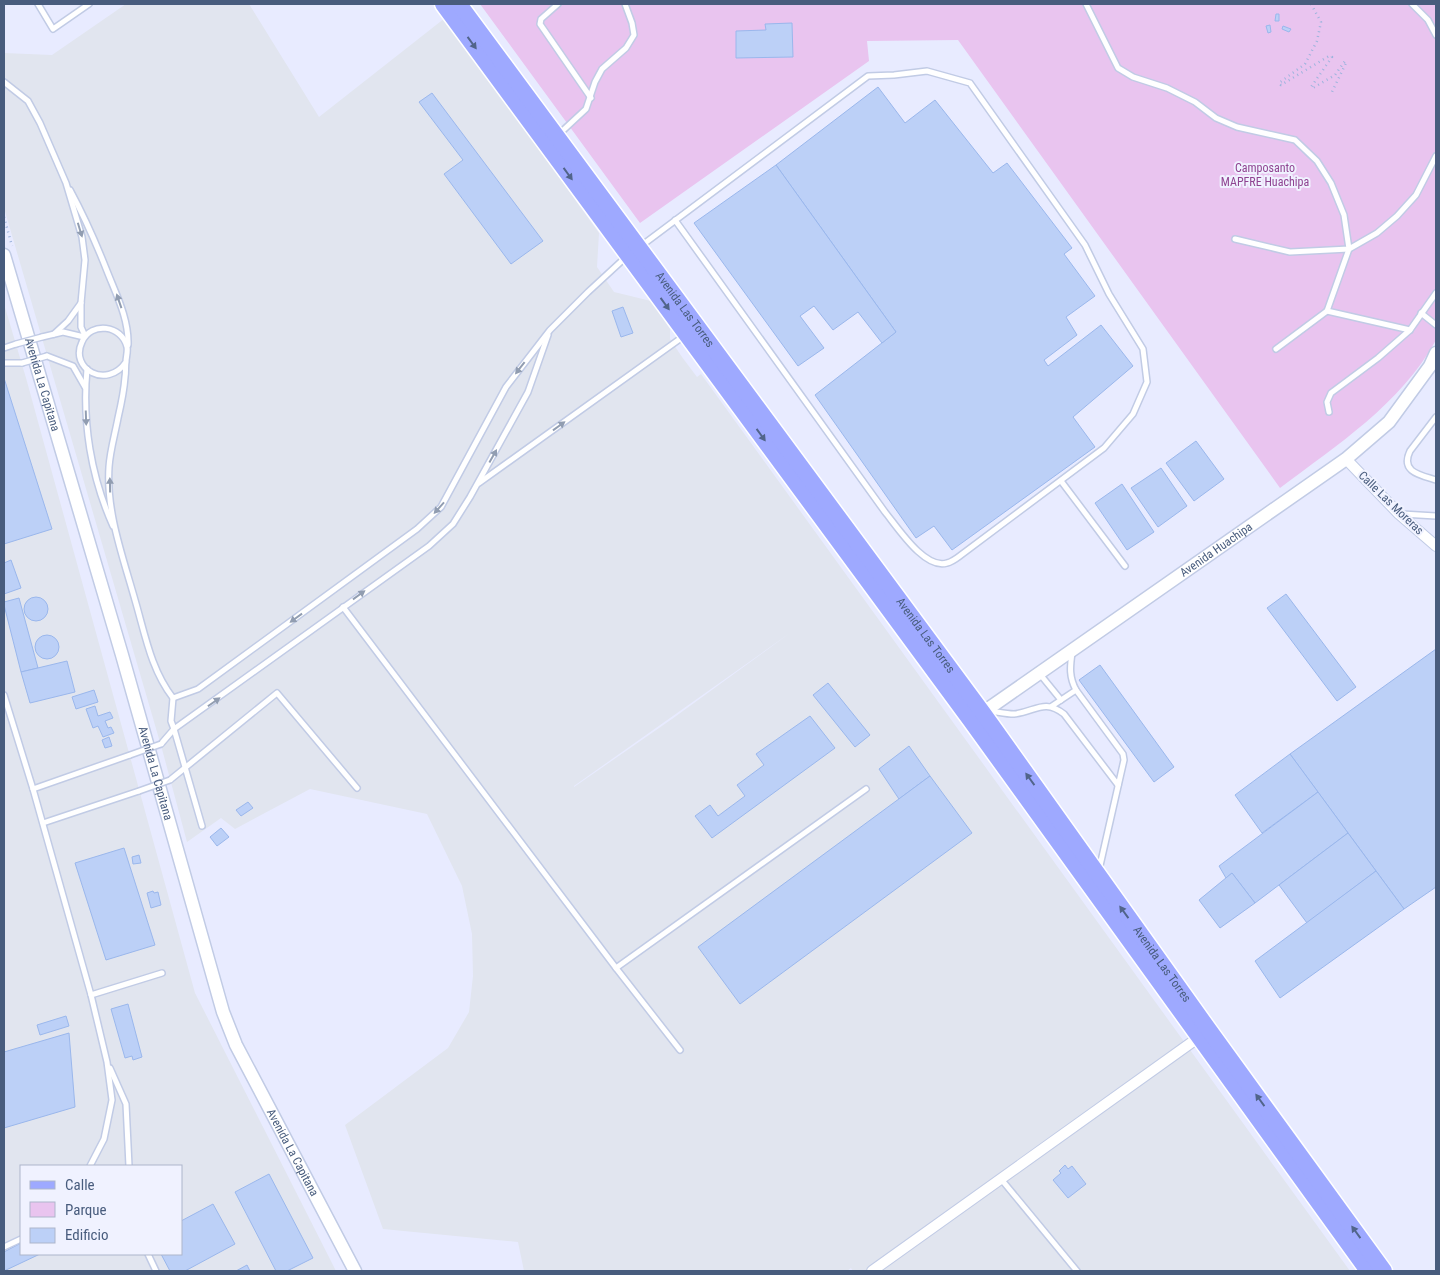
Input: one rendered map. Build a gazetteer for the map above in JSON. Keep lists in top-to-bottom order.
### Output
{
  "streets": {
    "main road": ["Avenida Las Torres"],
    "street": ["Avenida La Capitana", "Calle Las Moreras", "Avenida Huachipa"]
  },
  "crossings": [
    ["Avenida Las Torres", "Avenida Huachipa"],
    ["Calle Las Moreras", "Avenida Huachipa"]
  ],
  "parks": ["Camposanto MAPFRE Huachipa"],
  "legend": ["Calle", "Parque", "Edificio"]
}
